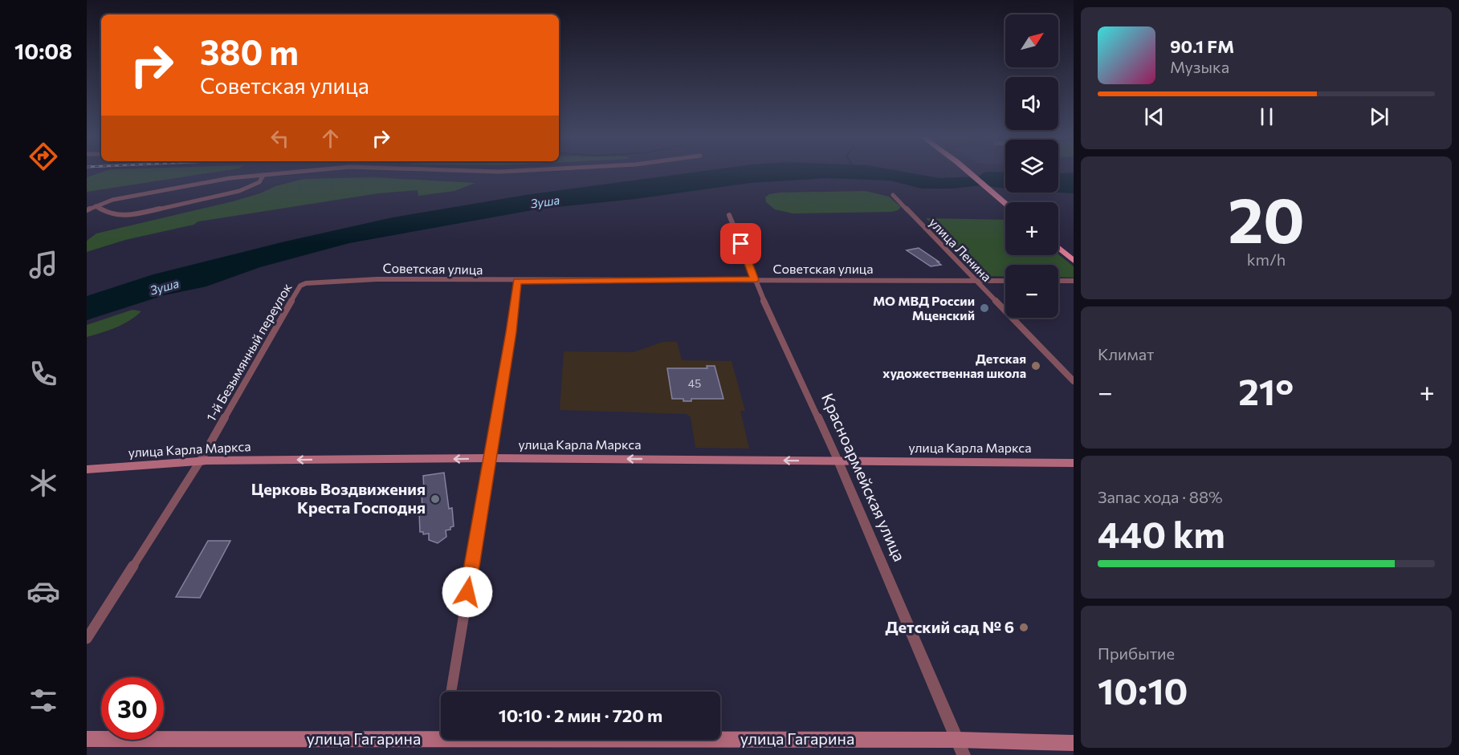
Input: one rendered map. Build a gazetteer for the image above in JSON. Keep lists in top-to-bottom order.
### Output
{
  "streets": {
    "main road": ["улица Карла Маркса", "улица Гагарина"],
    "street": [
      "улица Ленина",
      "Советская улица",
      "1-й Безымянный переулок",
      "Красноармейская улица"
    ]
  },
  "crossings": [
    ["улица Ленина", "Советская улица"],
    ["Советская улица", "1-й Безымянный переулок"],
    ["Советская улица", "Красноармейская улица"],
    ["1-й Безымянный переулок", "улица Карла Маркса"],
    ["улица Карла Маркса", "Красноармейская улица"],
    ["Красноармейская улица", "улица Гагарина"]
  ],
  "one_way": ["улица Карла Маркса"],
  "water": ["Зуша"],
  "places": [
    "МО МВД России Мценский",
    "Детская художественная школа",
    "Церковь Воздвижения Креста Господня",
    "Детский сад № 6"
  ],
  "house_numbers": ["45"],
  "north": "top right",
  "page": {
    "tabs": "10:08",
    "map_buttons": ["+", "−"],
    "turn": ["380 m", "Советская улица"],
    "song": ["90.1 FM", "Музыка"],
    "tile": [
      ["20", "km/h"],
      "Климат",
      ["Запас хода · 88%", "440 km"],
      ["Прибытие", "10:10"]
    ],
    "heat": ["−", "21°", "+"],
    "limit": "30",
    "trip": "10:10 · 2 мин · 720 m"
  }
}
